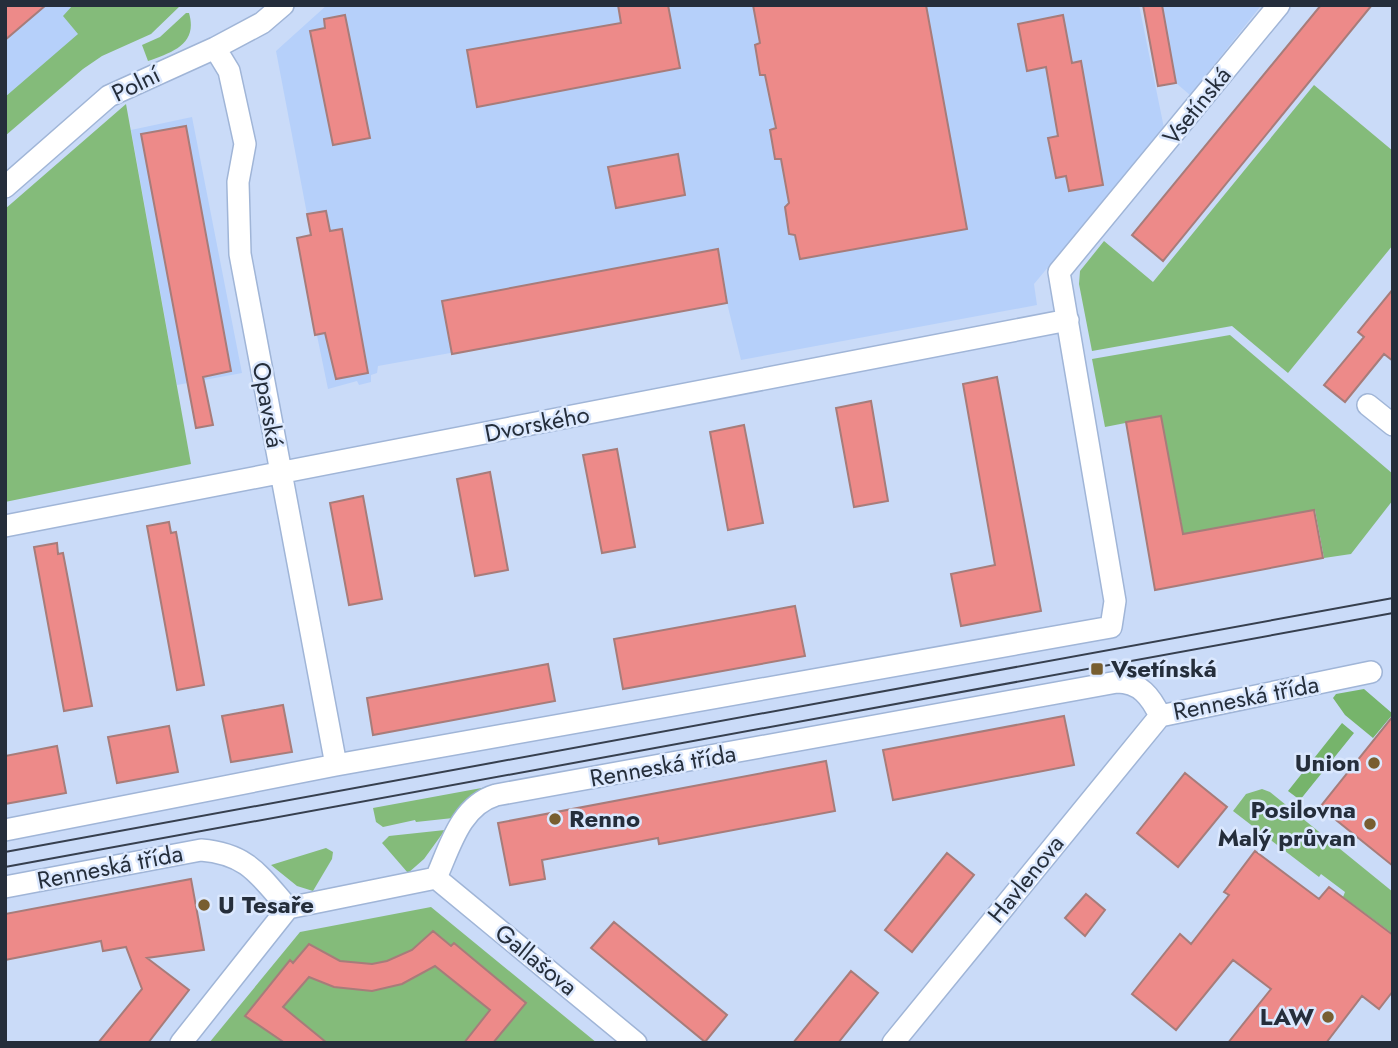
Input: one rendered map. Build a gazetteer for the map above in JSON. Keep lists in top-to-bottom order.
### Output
{
  "streets": {
    "street": [
      "Polní",
      "Vsetínská",
      "Opavská",
      "Dvorského",
      "Renneská třída",
      "Havlenova",
      "Gallašova"
    ]
  },
  "crossings": [
    ["Polní", "Opavská"],
    ["Vsetínská", "Opavská"],
    ["Vsetínská", "Dvorského"],
    ["Opavská", "Dvorského"],
    ["Renneská třída", "Havlenova"],
    ["Renneská třída", "Gallašova"]
  ],
  "places": {
    "transit": ["Vsetínská"],
    "other": [
      "Union",
      "Renno",
      "Posilovna Malý průvan",
      "U Tesaře",
      "LAW"
    ]
  }
}
